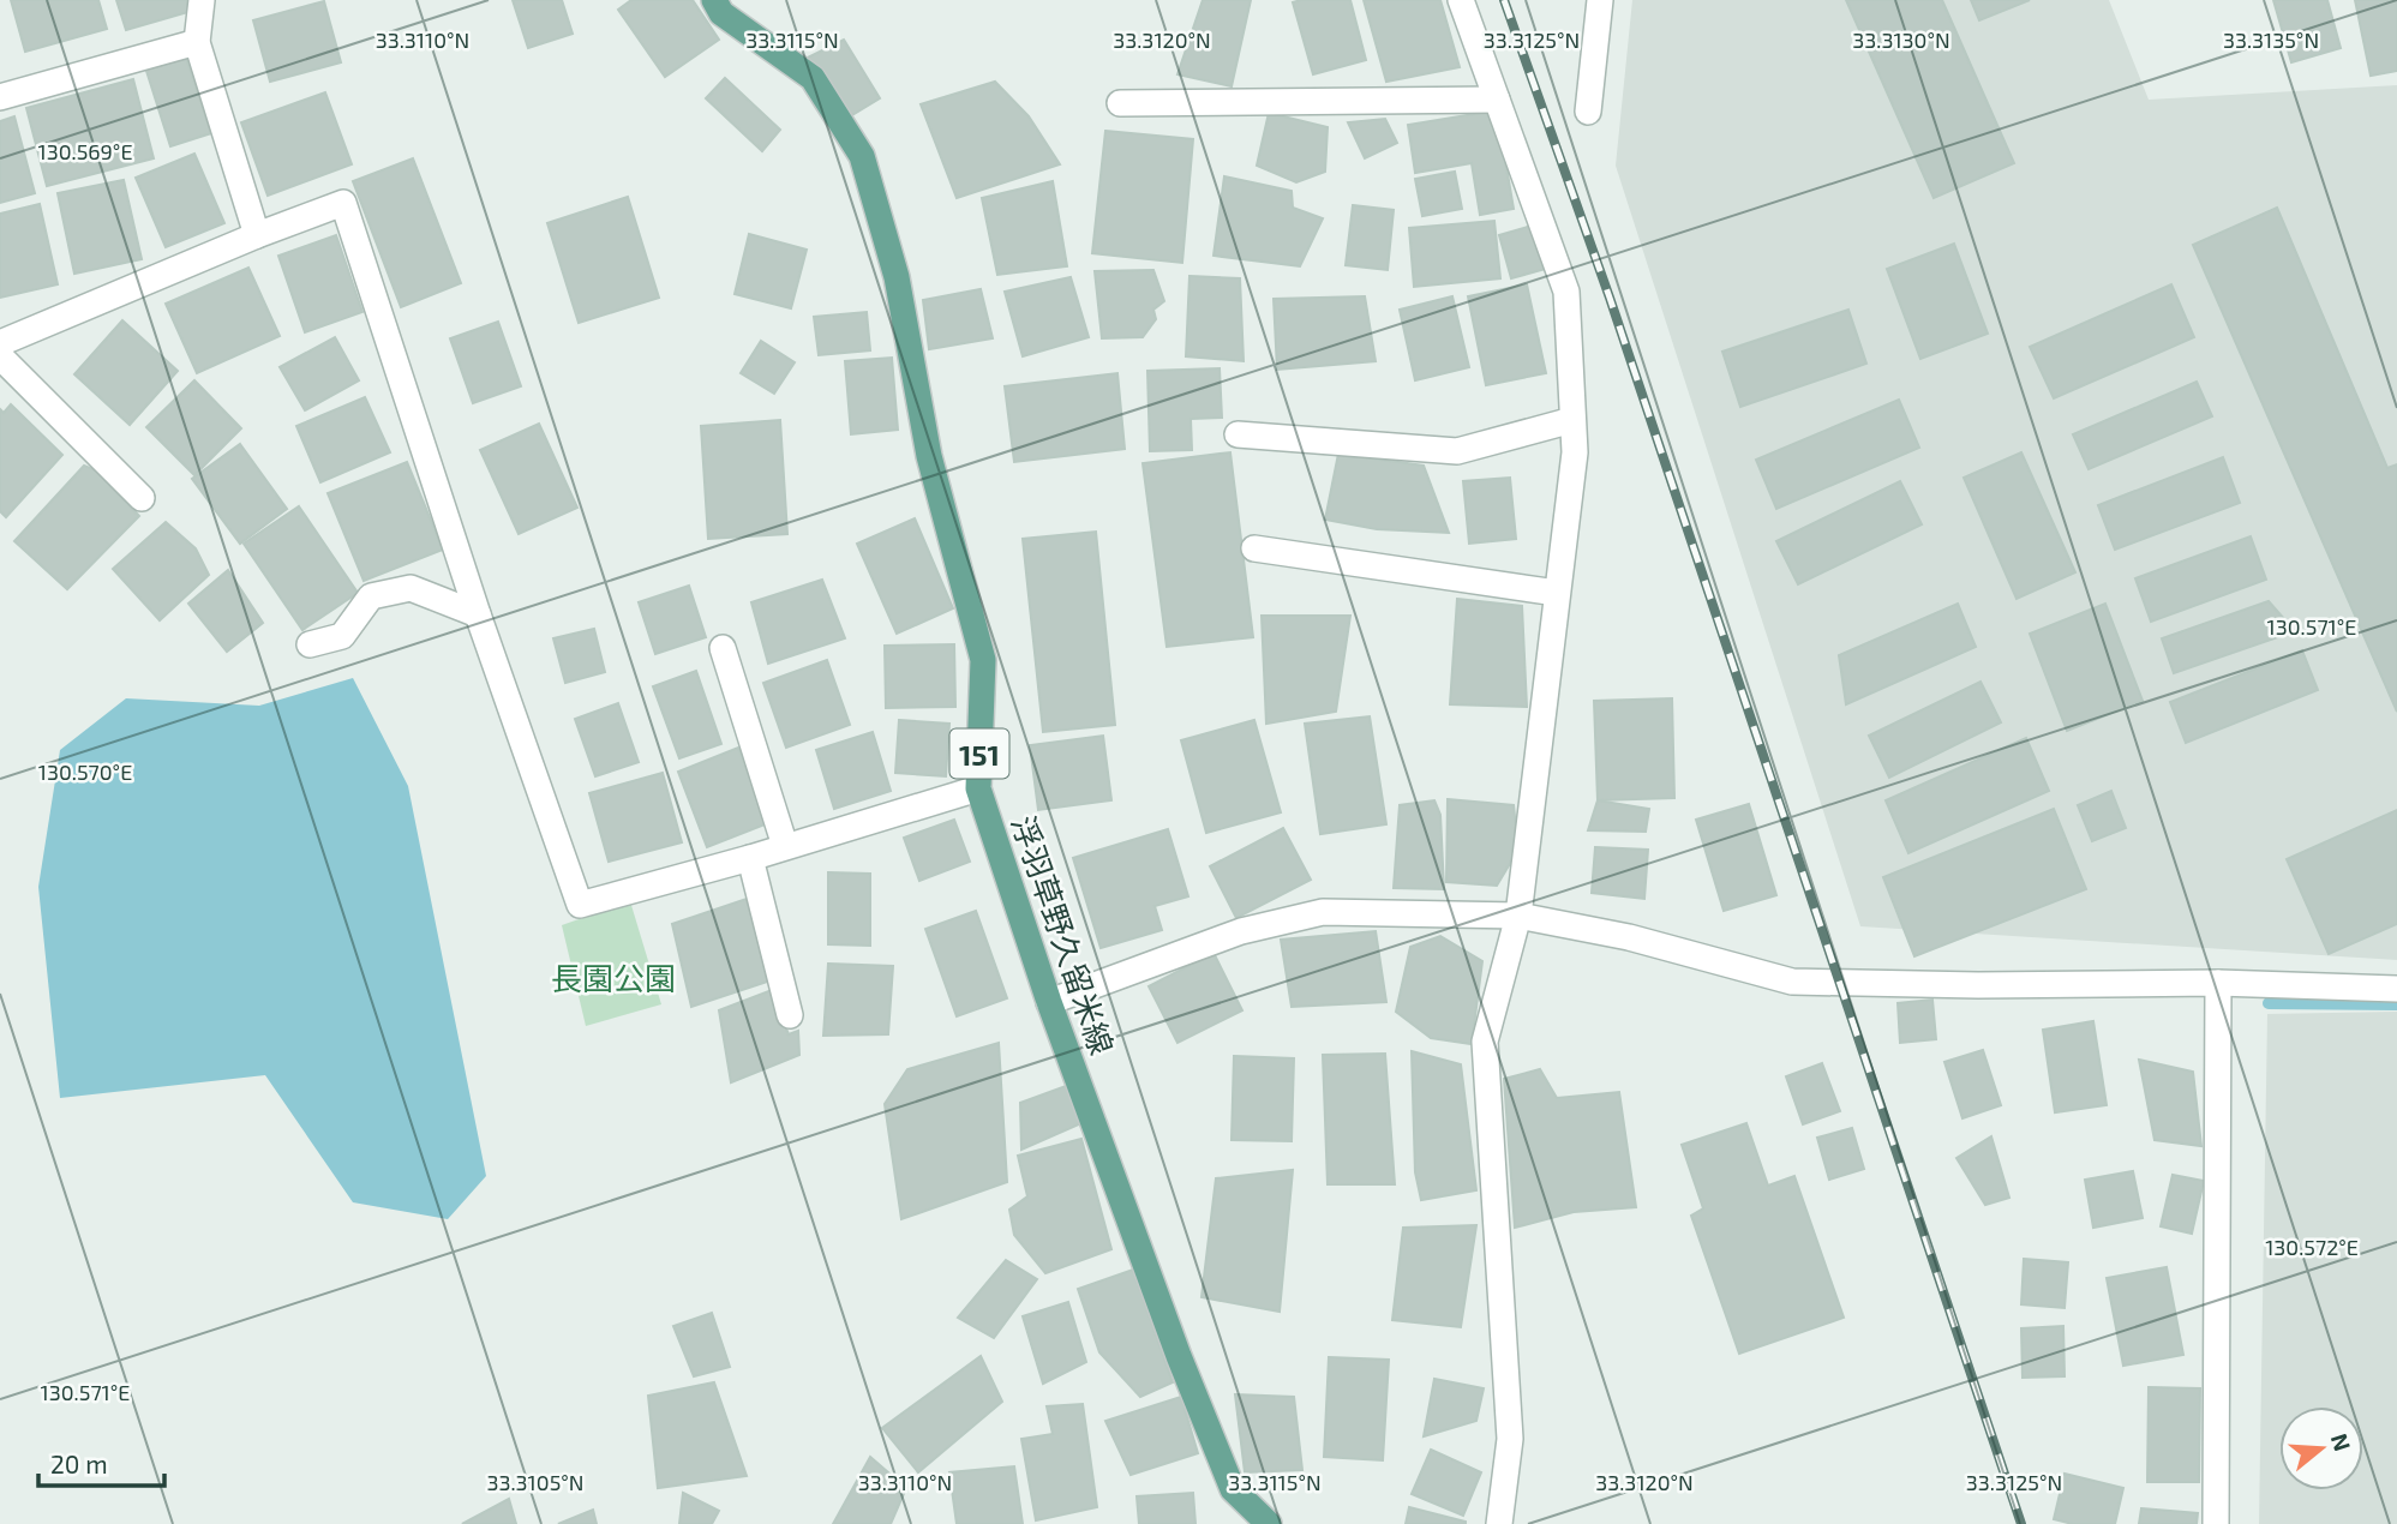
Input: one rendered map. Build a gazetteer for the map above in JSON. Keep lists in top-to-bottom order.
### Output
{
  "streets": {
    "main road": ["151", "浮羽草野久留米線"]
  },
  "parks": ["長園公園"],
  "scale_bar": "20 m",
  "north": "right",
  "coordinates": [
    "33.3110°N",
    "33.3115°N",
    "33.3120°N",
    "33.3125°N",
    "33.3130°N",
    "33.3135°N",
    "130.569°E",
    "130.571°E",
    "130.570°E",
    "130.572°E",
    "33.3105°N"
  ]
}
